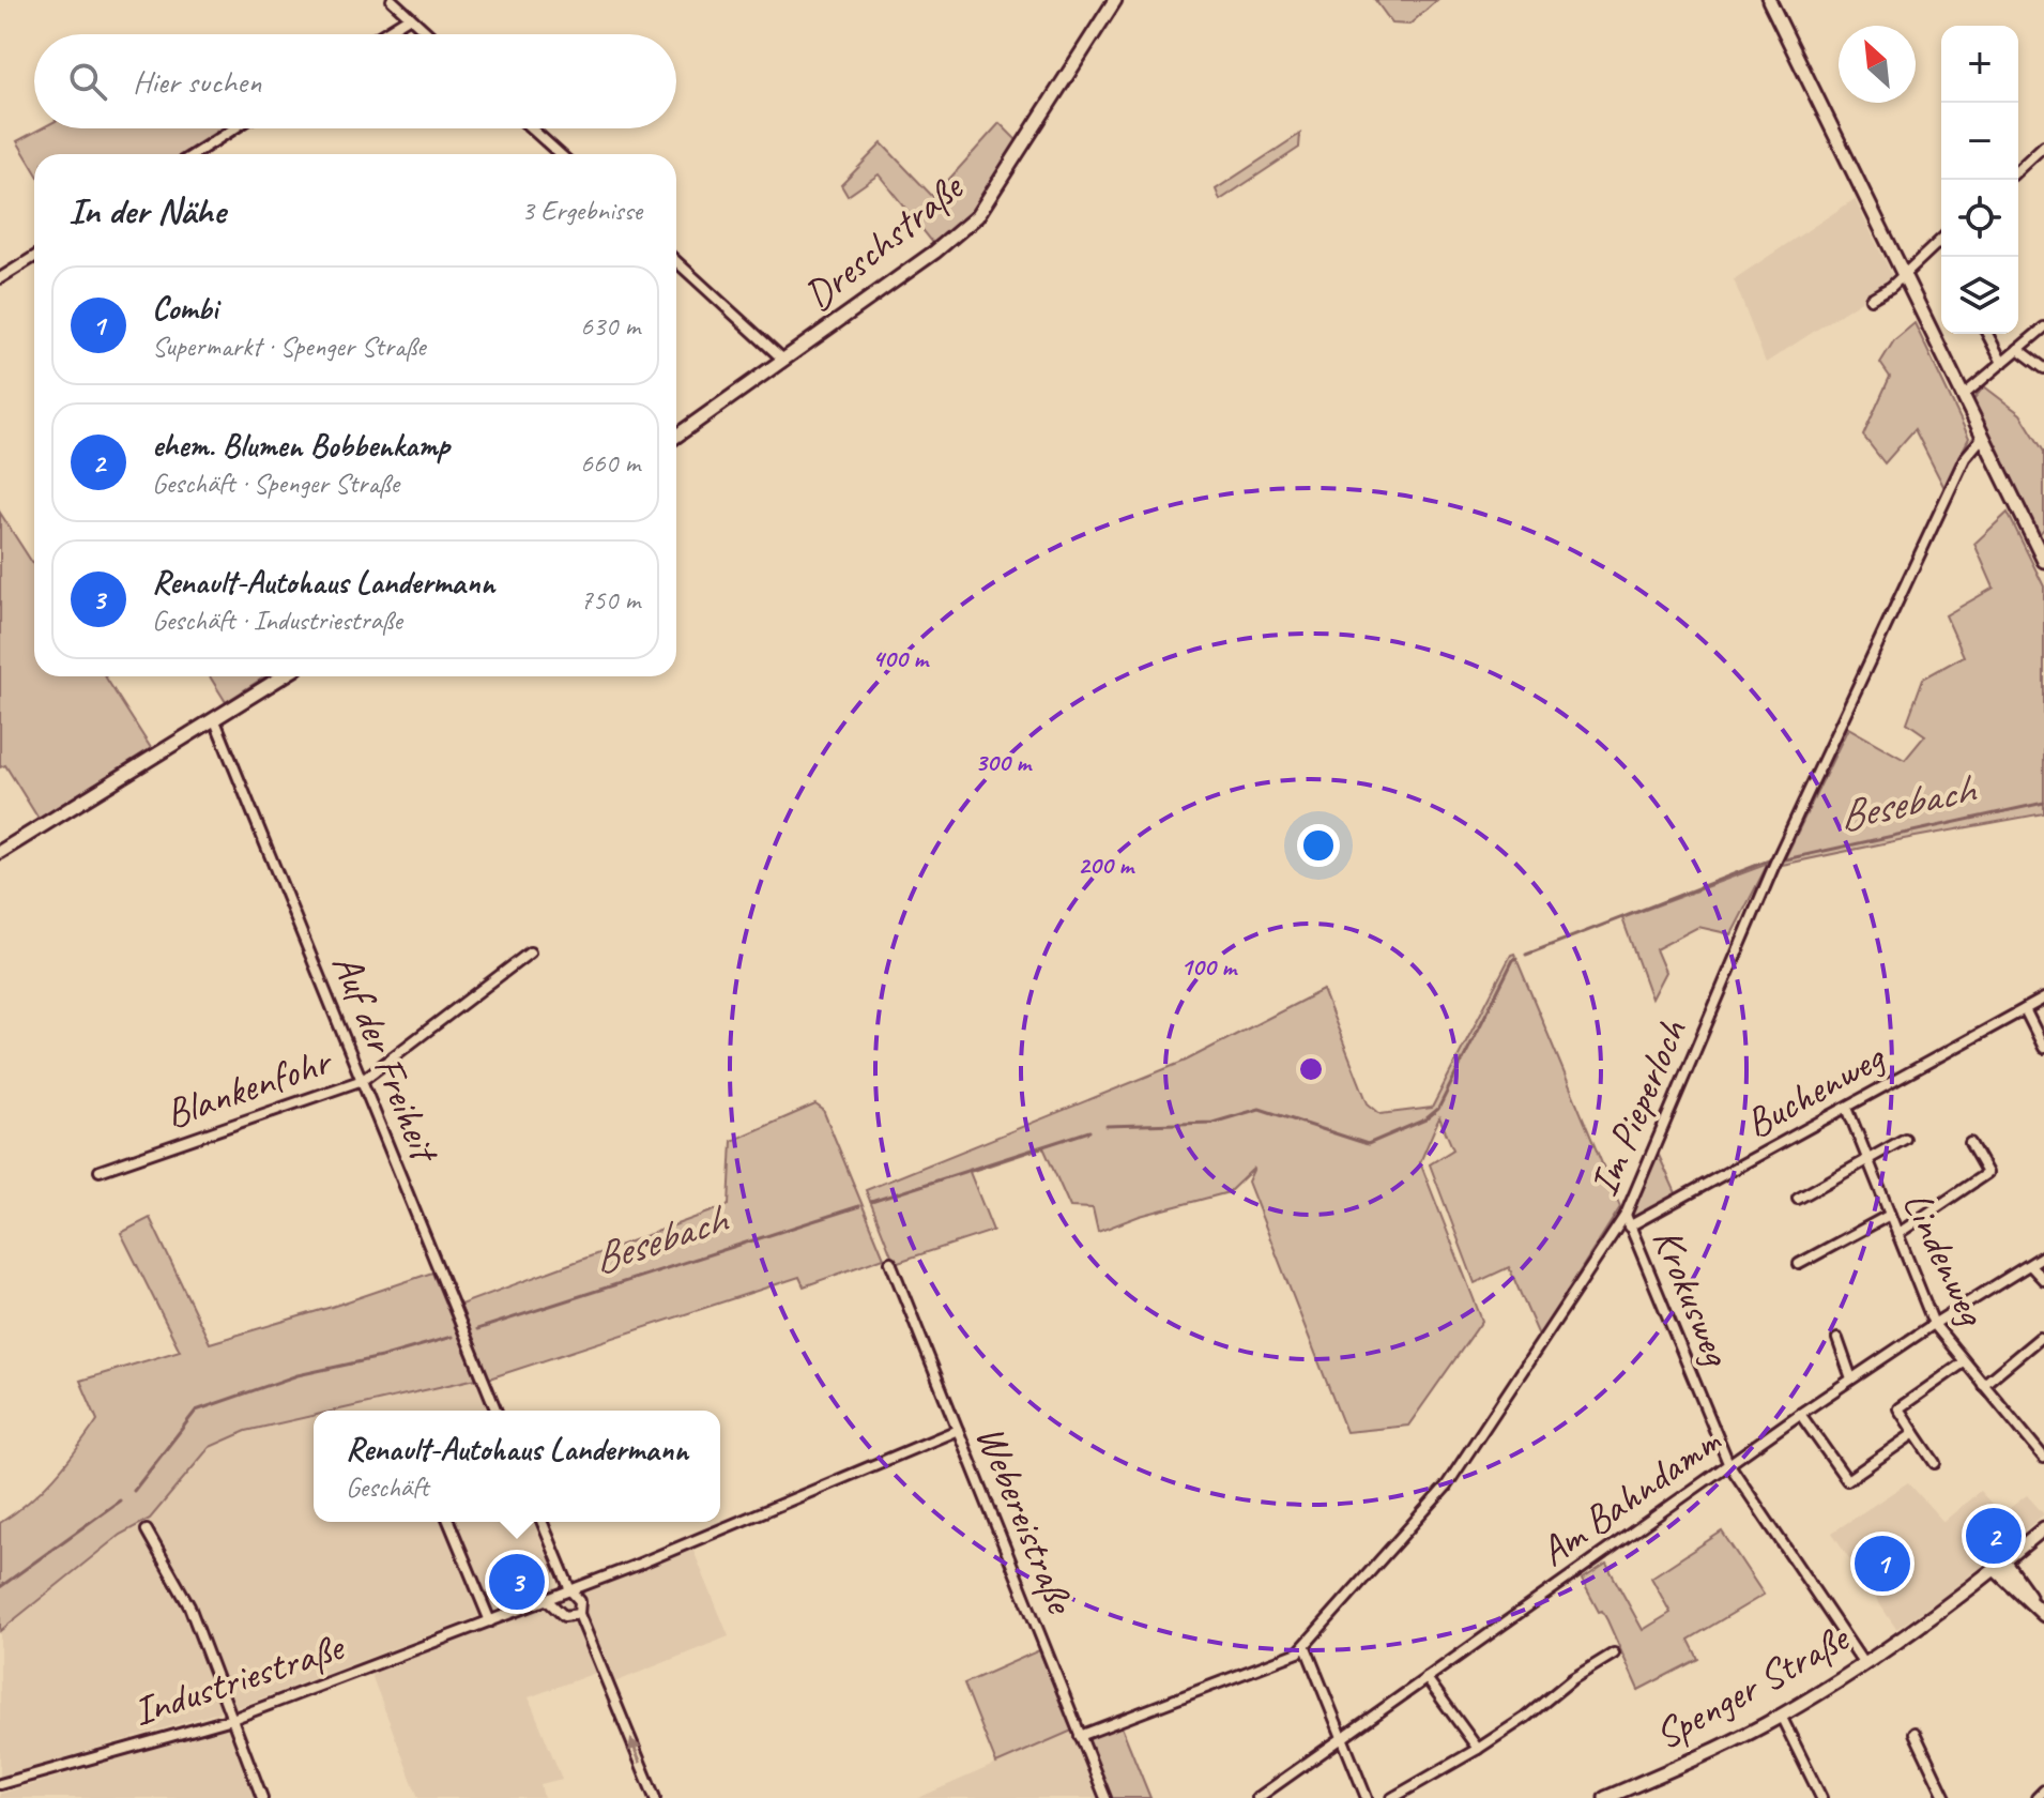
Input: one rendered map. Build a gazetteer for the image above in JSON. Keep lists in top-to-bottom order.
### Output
{
  "streets": {
    "street": [
      "Dreschstraße",
      "Auf der Freiheit",
      "Blankenfohr",
      "Buchenweg",
      "Im Pieperloch",
      "Lindenweg",
      "Krokusweg",
      "Am Bahndamm",
      "Webereistraße",
      "Industriestraße",
      "Spenger Straße"
    ]
  },
  "crossings": [
    ["Auf der Freiheit", "Blankenfohr"],
    ["Buchenweg", "Im Pieperloch"],
    ["Buchenweg", "Lindenweg"],
    ["Buchenweg", "Krokusweg"],
    ["Im Pieperloch", "Krokusweg"],
    ["Im Pieperloch", "Webereistraße"],
    ["Lindenweg", "Am Bahndamm"],
    ["Krokusweg", "Am Bahndamm"],
    ["Krokusweg", "Spenger Straße"],
    ["Webereistraße", "Industriestraße"]
  ],
  "water": ["Besebach"],
  "north": "top left",
  "page": {
    "map_buttons": ["+", "−"],
    "search": "Hier suchen",
    "heading": ["In der Nähe", "3 Ergebnisse"],
    "list": [
      {
        "mark": "1",
        "name": "Combi",
        "note": "Supermarkt · Spenger Straße",
        "value": "630 m"
      },
      {
        "mark": "2",
        "name": "ehem. Blumen Bobbenkamp",
        "note": "Geschäft · Spenger Straße",
        "value": "660 m"
      },
      {
        "mark": "3",
        "name": "Renault-Autohaus Landermann",
        "note": "Geschäft · Industriestraße",
        "value": "750 m"
      }
    ],
    "popup": ["Renault-Autohaus Landermann", "Geschäft"],
    "pins": ["2", "1", "3"]
  },
  "rings": [
    "400 m",
    "300 m",
    "200 m",
    "100 m"
  ]
}
